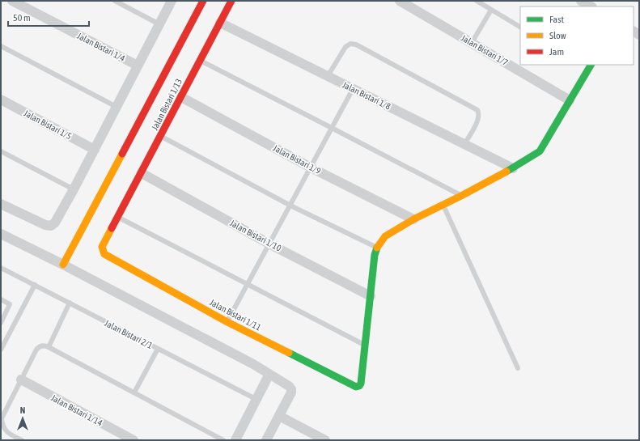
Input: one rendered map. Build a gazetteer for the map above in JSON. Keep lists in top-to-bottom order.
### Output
{
  "streets": {
    "street": [
      "Jalan Bistari 1/4",
      "Jalan Bistari 1/7",
      "Jalan Bistari 1/8",
      "Jalan Bistari 1/13",
      "Jalan Bistari 1/5",
      "Jalan Bistari 1/9",
      "Jalan Bistari 1/10",
      "Jalan Bistari 1/11",
      "Jalan Bistari 1/14"
    ],
    "lane": ["Jalan Bistari 2/1"]
  },
  "crossings": [
    ["Jalan Bistari 1/8", "Jalan Bistari 1/13"],
    ["Jalan Bistari 1/13", "Jalan Bistari 1/9"],
    ["Jalan Bistari 1/13", "Jalan Bistari 1/10"],
    ["Jalan Bistari 1/13", "Jalan Bistari 1/11"]
  ],
  "legend": ["Fast", "Slow", "Jam"],
  "scale_bar": "50 m",
  "north": "top"
}
